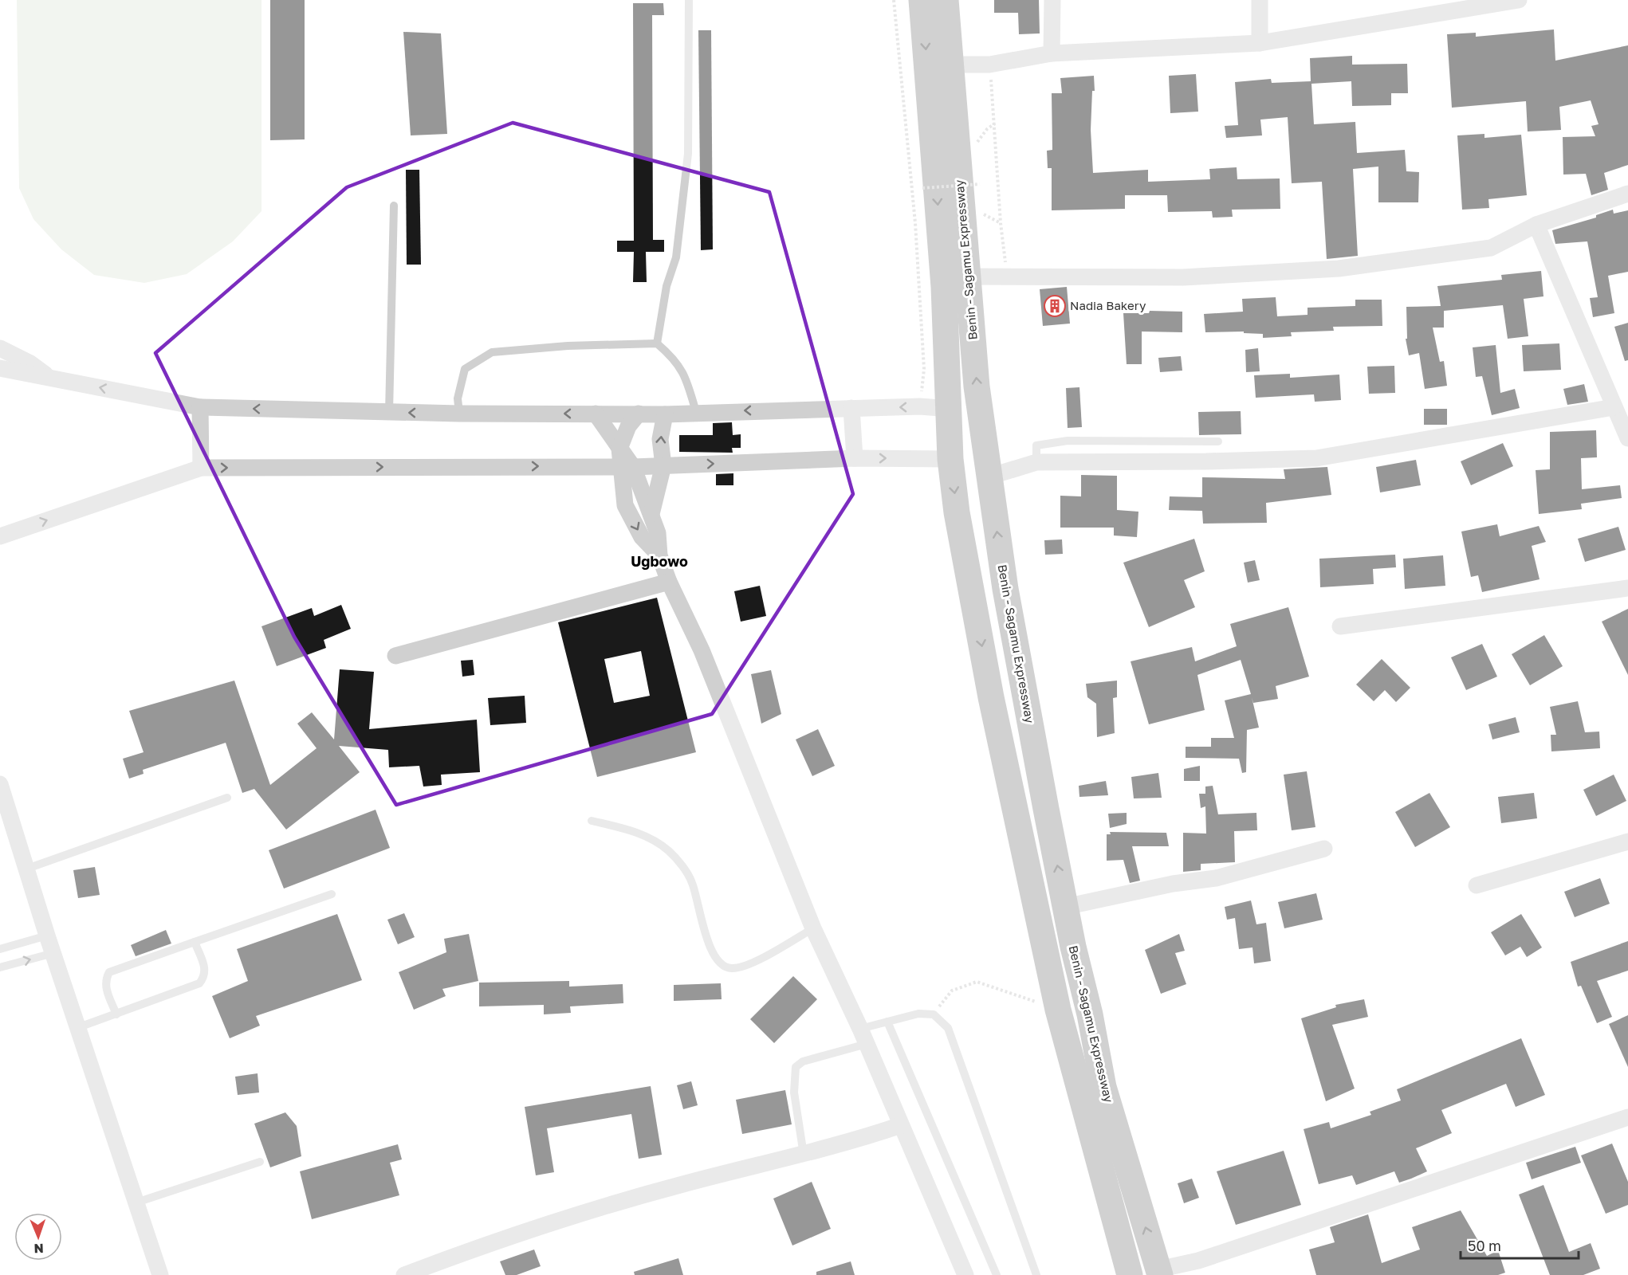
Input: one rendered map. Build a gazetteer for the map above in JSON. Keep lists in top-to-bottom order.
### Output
{
  "streets": {
    "highway": ["Benin - Sagamu Expressway"]
  },
  "districts": ["Ugbowo"],
  "places": {
    "building": ["Nadia Bakery"]
  },
  "scale_bar": "50 m",
  "north": "bottom"
}
